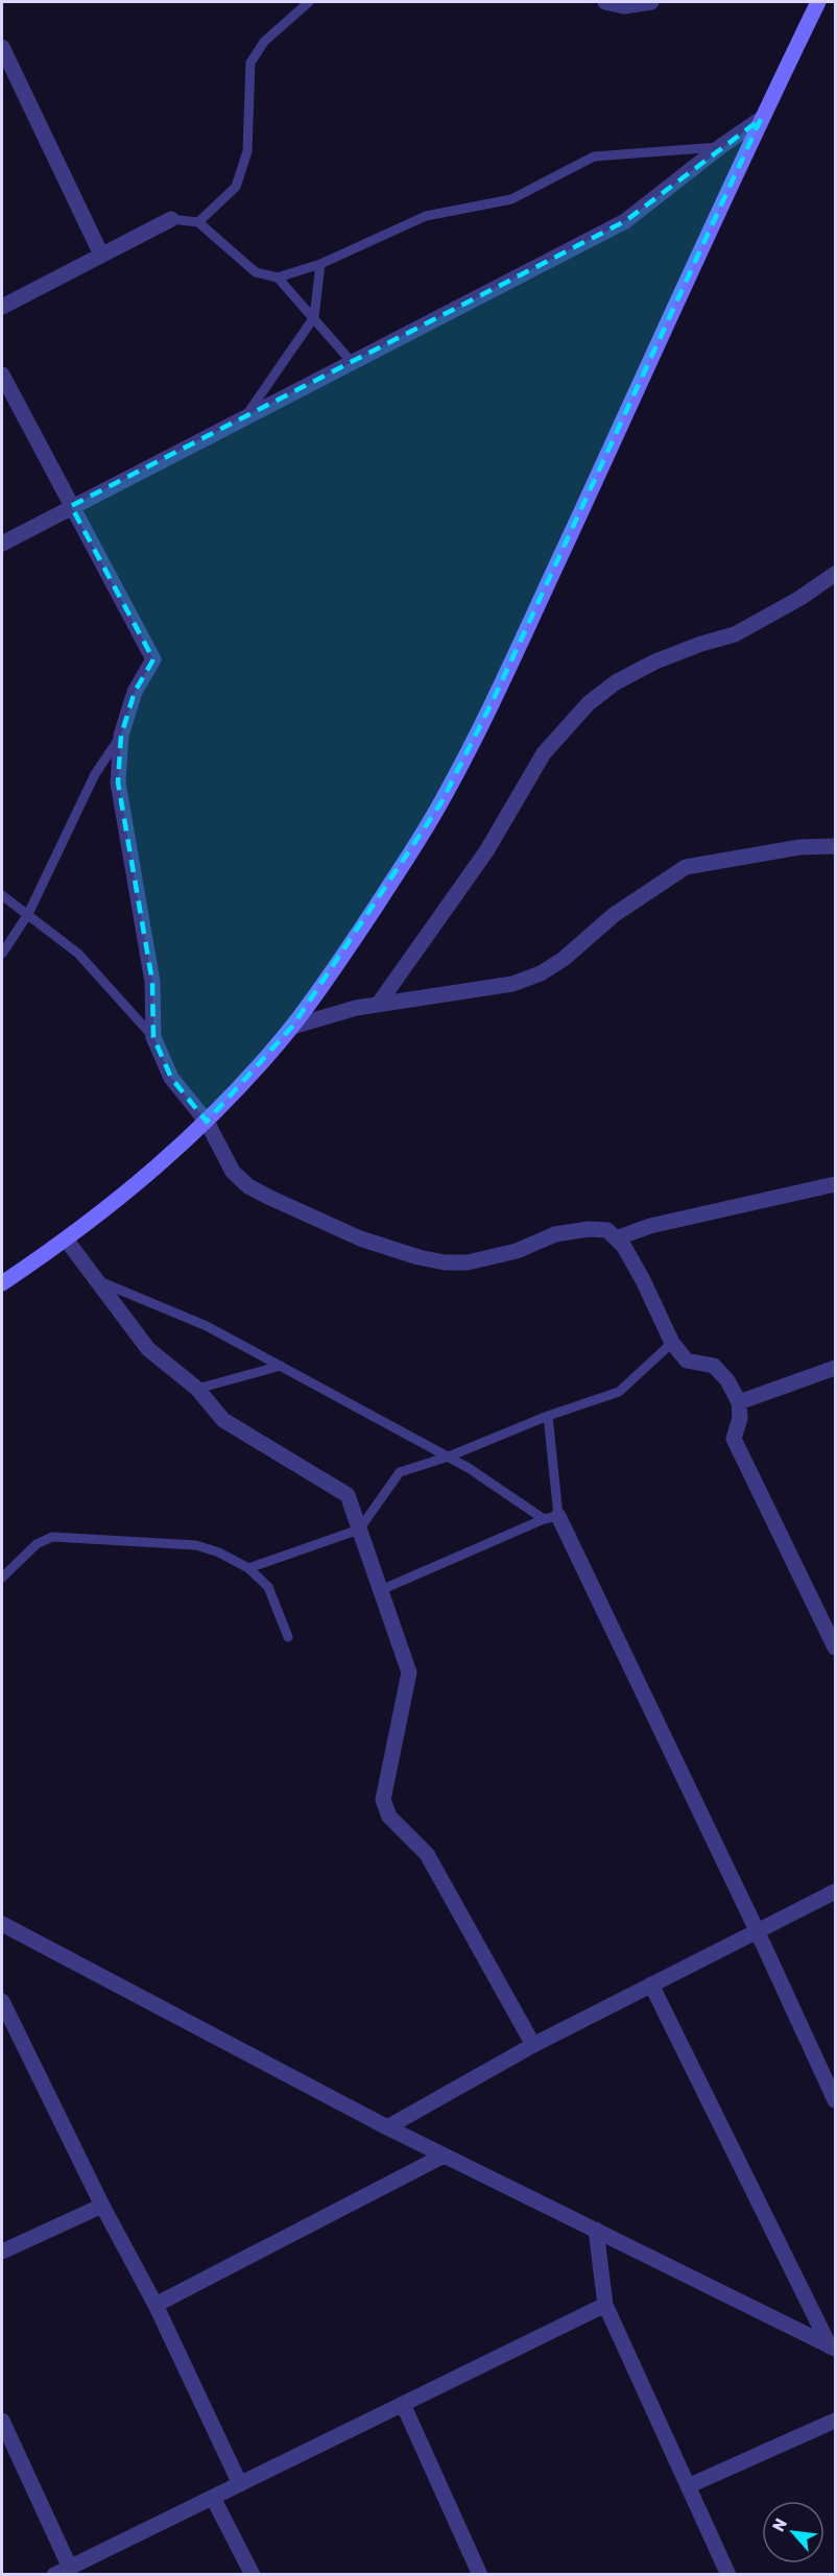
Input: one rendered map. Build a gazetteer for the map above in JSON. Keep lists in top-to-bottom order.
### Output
{
  "north": "top left"
}
